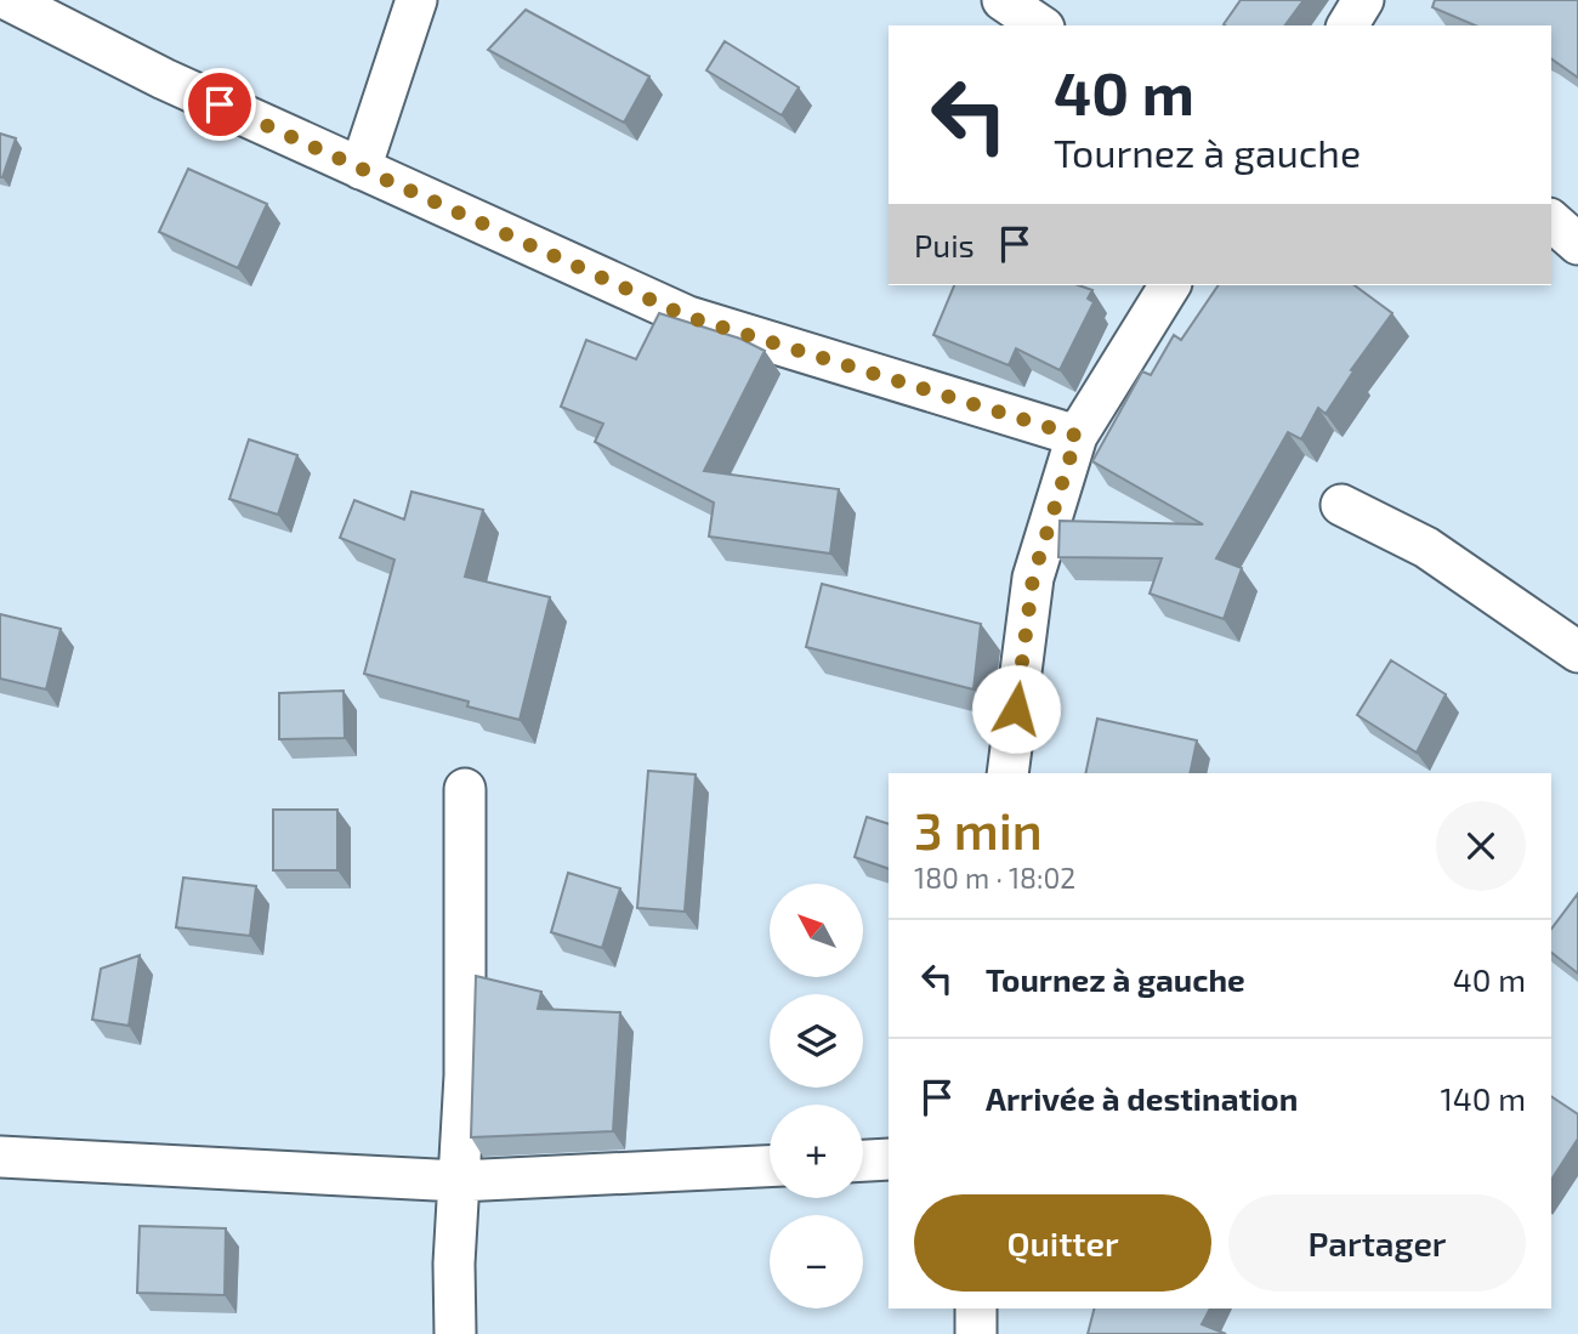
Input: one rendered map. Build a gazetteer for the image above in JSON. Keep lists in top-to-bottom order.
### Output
{
  "north": "top left",
  "page": {
    "turn": ["40 m", "Tournez à gauche"],
    "then": "Puis",
    "heading": ["3 min", "180 m · 18:02"],
    "map_buttons": ["+", "−"],
    "list": [
      {
        "name": "Tournez à gauche",
        "value": "40 m"
      },
      {
        "name": "Arrivée à destination",
        "value": "140 m"
      }
    ],
    "buttons": ["Quitter", "Partager"]
  }
}
